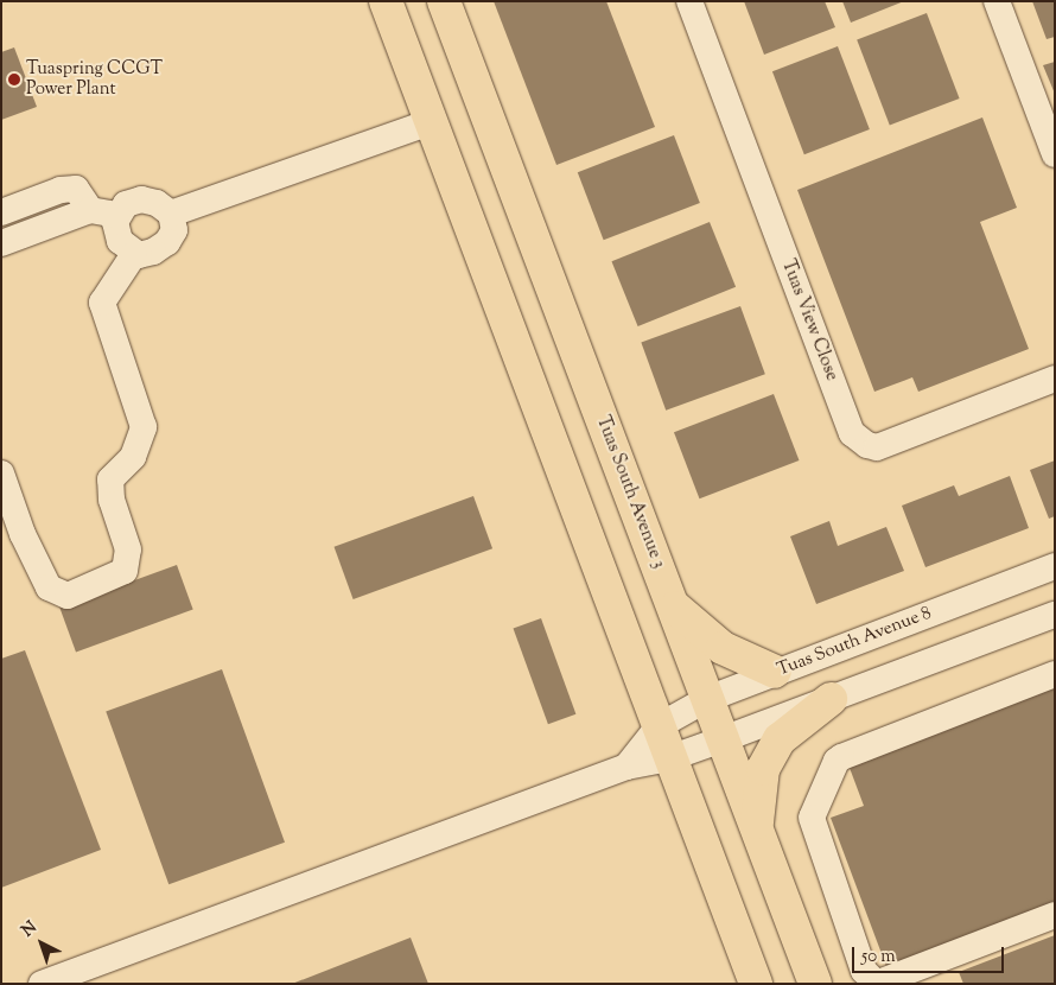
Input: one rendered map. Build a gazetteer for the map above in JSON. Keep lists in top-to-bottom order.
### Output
{
  "streets": {
    "main road": ["Tuas South Avenue 3"],
    "street": ["Tuas View Close", "Tuas South Avenue 8"]
  },
  "crossings": [
    ["Tuas South Avenue 3", "Tuas South Avenue 8"]
  ],
  "places": ["Tuaspring CCGT Power Plant"],
  "scale_bar": "50 m",
  "north": "top left"
}
